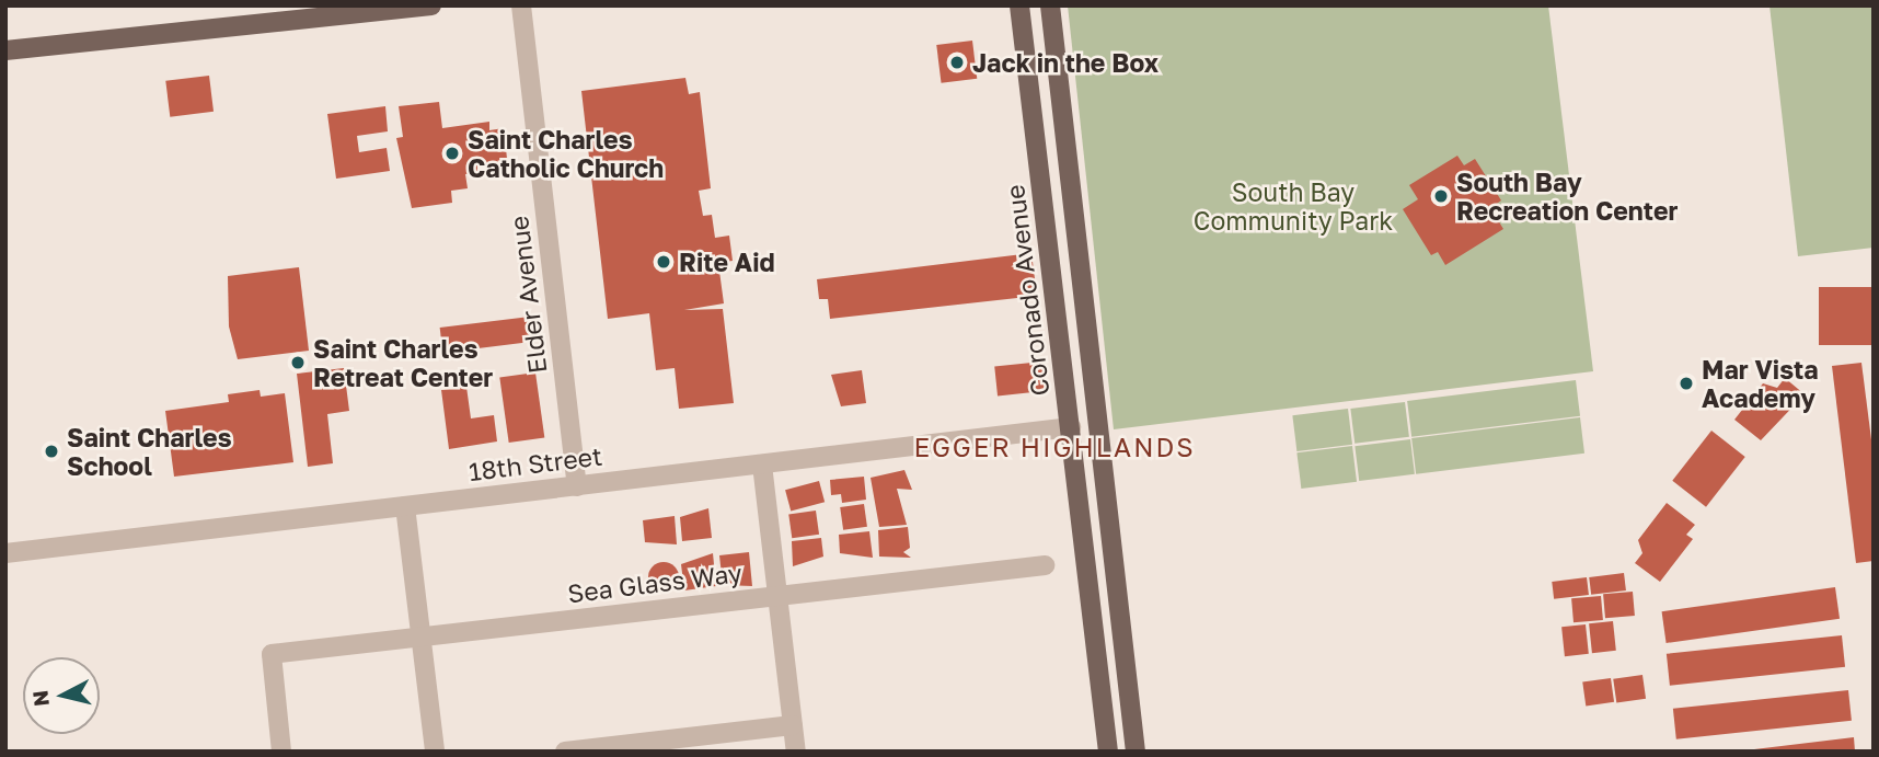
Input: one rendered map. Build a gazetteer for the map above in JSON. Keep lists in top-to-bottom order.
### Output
{
  "streets": {
    "main road": ["Coronado Avenue"],
    "street": ["Elder Avenue", "18th Street", "Sea Glass Way"]
  },
  "crossings": [
    ["Coronado Avenue", "18th Street"],
    ["Elder Avenue", "18th Street"]
  ],
  "districts": ["EGGER HIGHLANDS"],
  "parks": ["South Bay Community Park"],
  "places": [
    "Jack in the Box",
    "Saint Charles Catholic Church",
    "South Bay Recreation Center",
    "Rite Aid",
    "Saint Charles Retreat Center",
    "Mar Vista Academy",
    "Saint Charles School"
  ],
  "north": "left"
}
